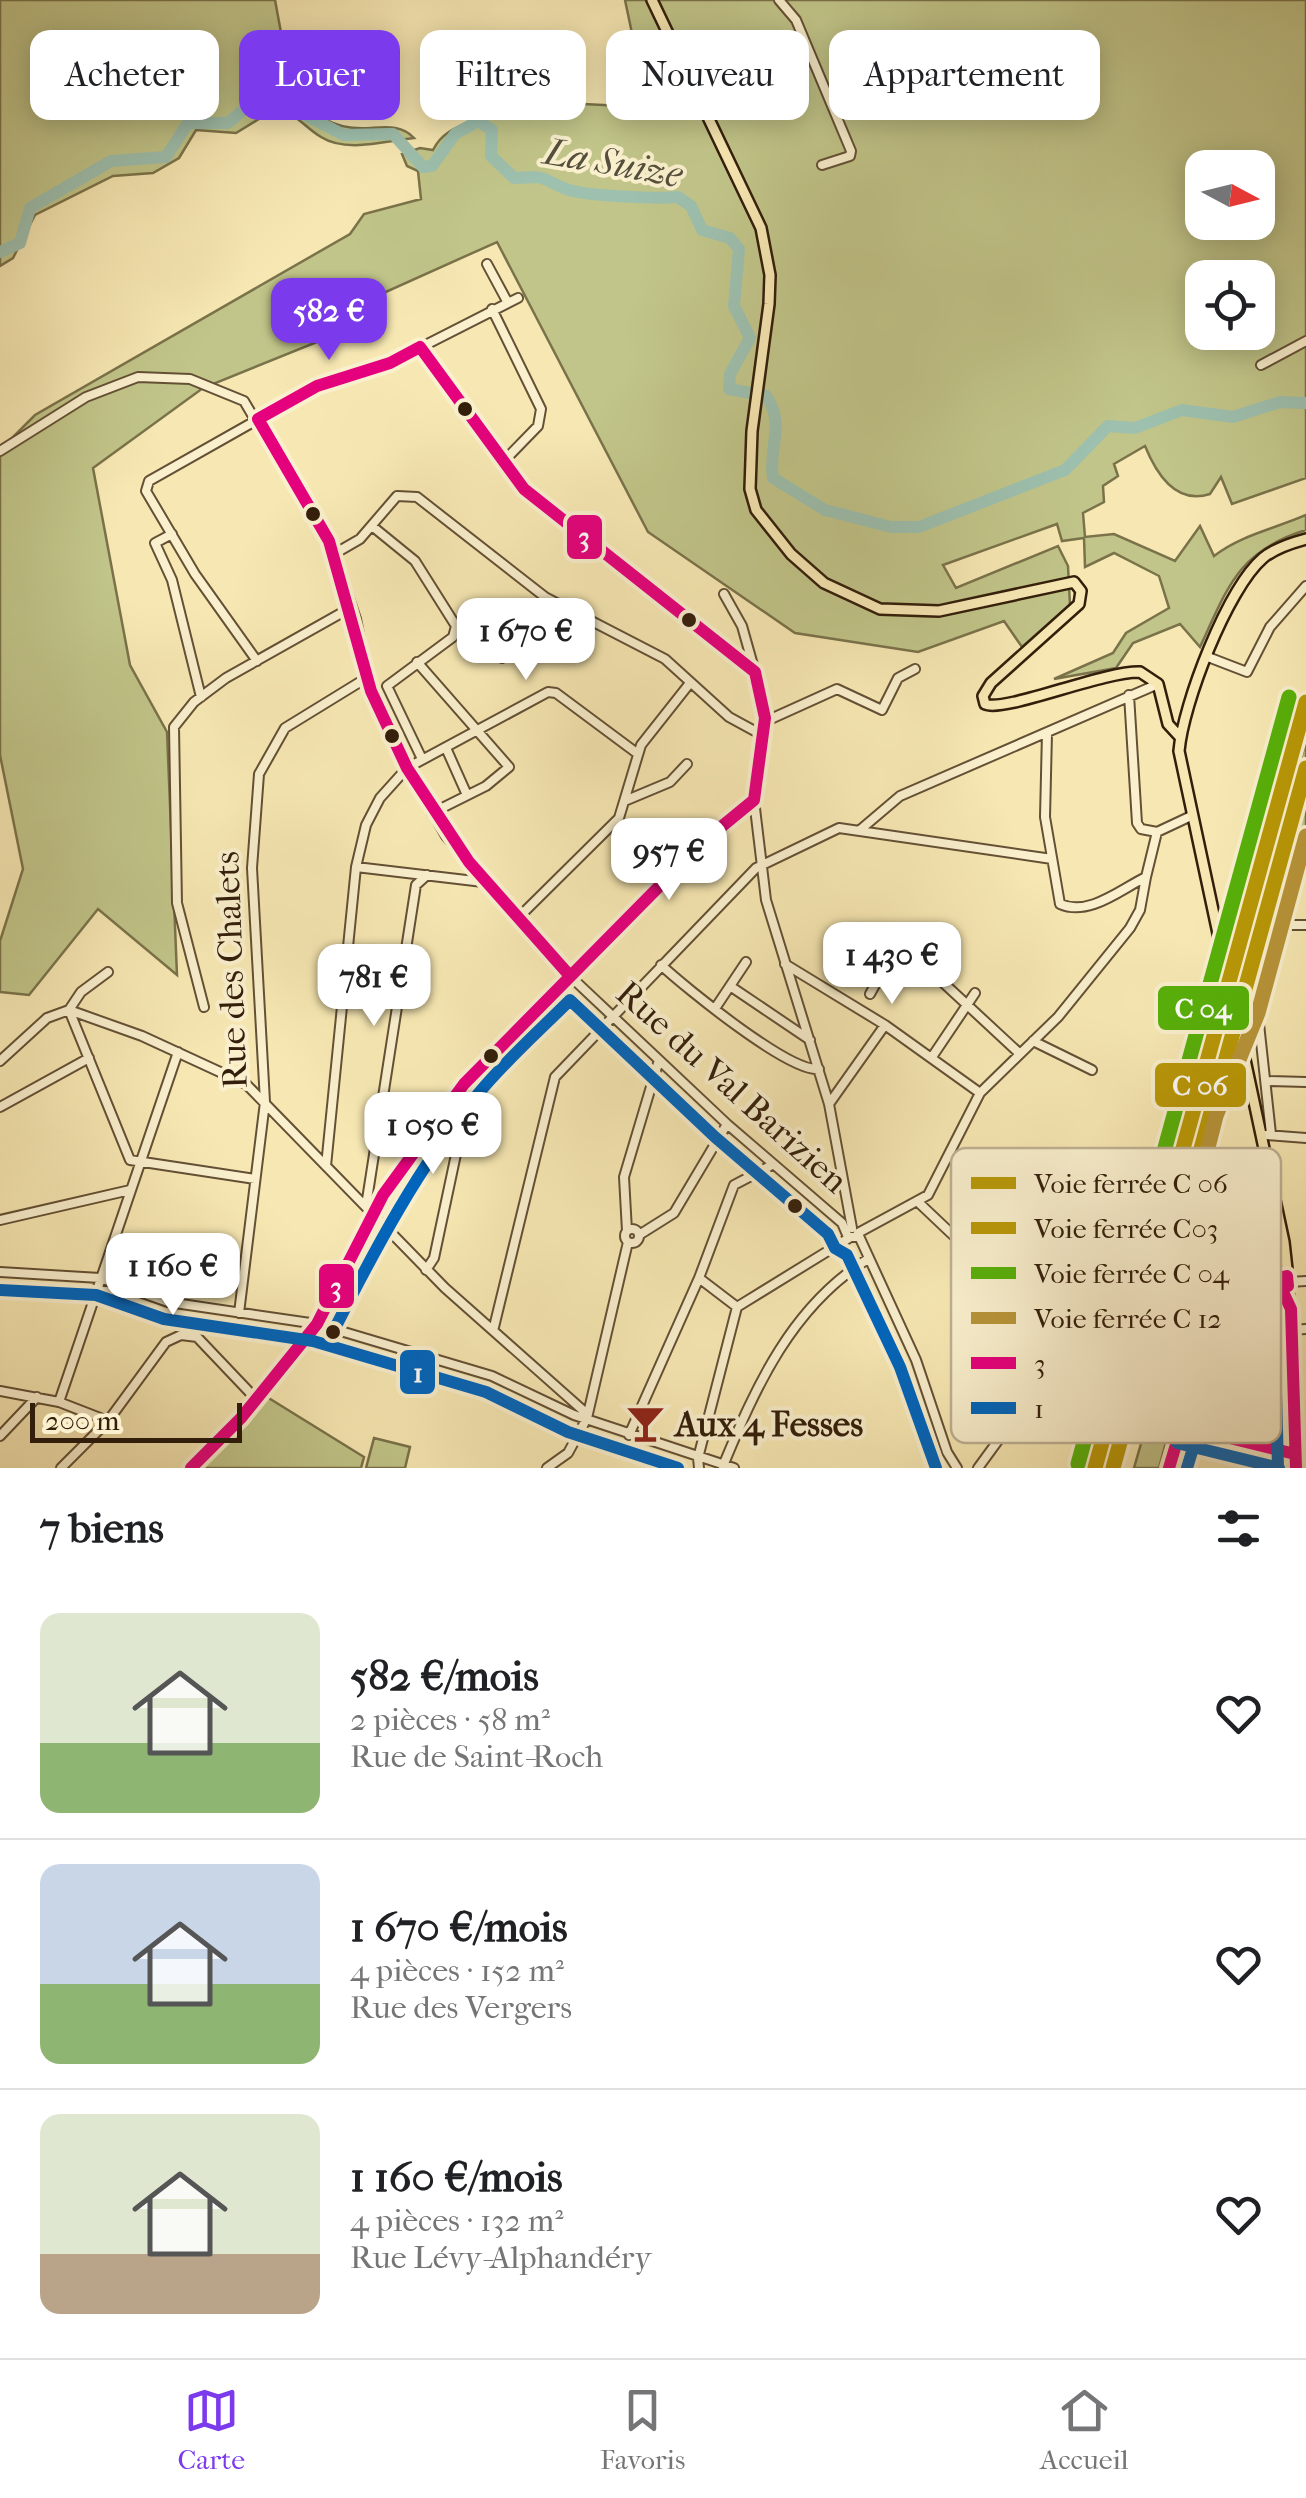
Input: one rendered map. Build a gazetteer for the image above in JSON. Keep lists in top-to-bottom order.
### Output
{
  "streets": {
    "street": ["Rue des Chalets", "Rue du Val Barizien"]
  },
  "crossings": [
    ["Rue des Chalets", "Rue du Val Barizien"]
  ],
  "water": ["La Suize"],
  "places": {
    "bar": ["Aux 4 Fesses"]
  },
  "lines": ["transit line 3", "rail line C03", "transit line 1"],
  "legend": [
    "Voie ferrée C 06",
    "Voie ferrée C03",
    "Voie ferrée C 04",
    "Voie ferrée C 12",
    "3",
    "1"
  ],
  "scale_bar": "200 m",
  "north": "right",
  "page": {
    "chip": [
      "Acheter",
      "Louer",
      "Filtres",
      "Nouveau",
      "Appartement"
    ],
    "price": [
      "582 €",
      "1 670 €",
      "957 €",
      "1 430 €",
      "781 €",
      "1 050 €",
      "1 160 €"
    ],
    "scale": "200 m",
    "heading": "7 biens",
    "list": [
      {
        "name": "582 €/mois",
        "note": "2 pièces · 58 m² · Rue de Saint-Roch"
      },
      {
        "name": "1 670 €/mois",
        "note": "4 pièces · 152 m² · Rue des Vergers"
      },
      {
        "name": "1 160 €/mois",
        "note": "4 pièces · 132 m² · Rue Lévy-Alphandéry"
      }
    ],
    "tabs": ["Carte", "Favoris", "Accueil"]
  }
}
